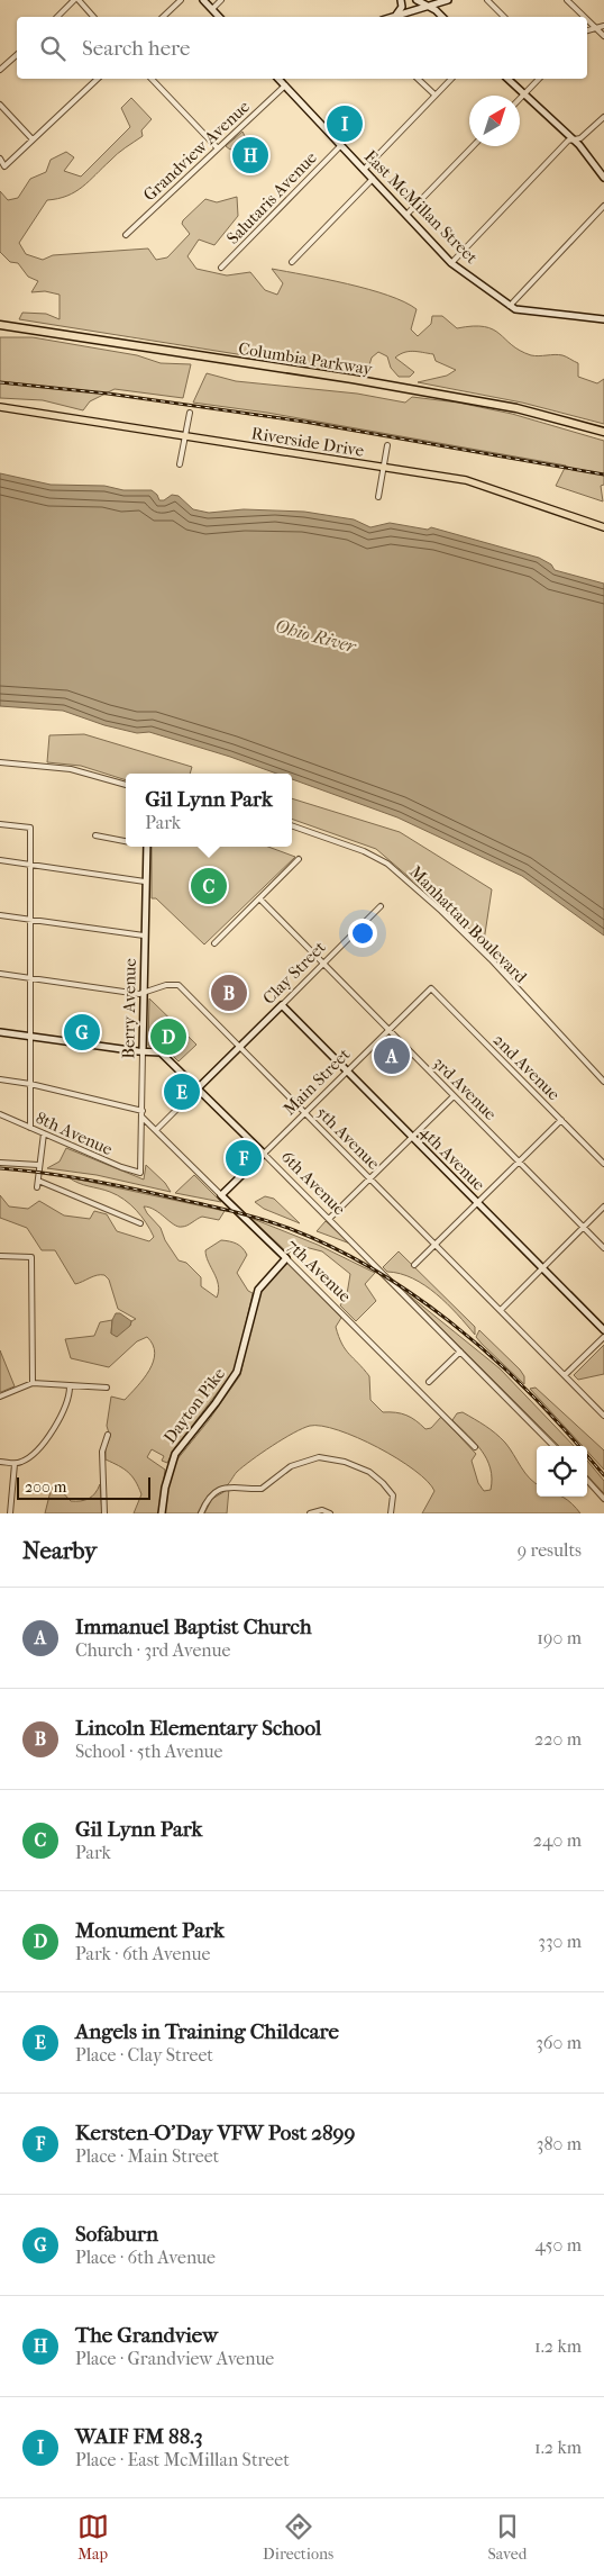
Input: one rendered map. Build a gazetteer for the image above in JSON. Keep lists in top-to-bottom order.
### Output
{
  "streets": {
    "highway": ["Columbia Parkway"],
    "main road": ["Riverside Drive"],
    "street": [
      "Grandview Avenue",
      "Salutaris Avenue",
      "East McMillan Street",
      "Manhattan Boulevard",
      "Clay Street",
      "Berry Avenue",
      "2nd Avenue",
      "Main Street",
      "3rd Avenue",
      "8th Avenue",
      "5th Avenue",
      "4th Avenue",
      "6th Avenue",
      "7th Avenue",
      "Dayton Pike"
    ]
  },
  "crossings": [
    ["Grandview Avenue", "East McMillan Street"],
    ["Salutaris Avenue", "East McMillan Street"],
    ["Clay Street", "3rd Avenue"],
    ["Clay Street", "5th Avenue"],
    ["Clay Street", "4th Avenue"],
    ["Clay Street", "6th Avenue"],
    ["Clay Street", "7th Avenue"],
    ["Berry Avenue", "8th Avenue"],
    ["Berry Avenue", "5th Avenue"],
    ["Berry Avenue", "6th Avenue"],
    ["Berry Avenue", "7th Avenue"],
    ["2nd Avenue", "Main Street"],
    ["Main Street", "3rd Avenue"],
    ["Main Street", "5th Avenue"],
    ["Main Street", "4th Avenue"],
    ["Main Street", "6th Avenue"],
    ["Main Street", "7th Avenue"],
    ["7th Avenue", "Dayton Pike"]
  ],
  "water": ["Ohio River"],
  "scale_bar": "200 m",
  "north": "top right",
  "page": {
    "search": "Search here",
    "pins": [
      "I",
      "H",
      "C",
      "B",
      "G",
      "D",
      "A",
      "E",
      "F"
    ],
    "popup": ["Gil Lynn Park", "Park"],
    "scale": "200 m",
    "heading": ["Nearby", "9 results"],
    "list": [
      {
        "mark": "A",
        "name": "Immanuel Baptist Church",
        "note": "Church · 3rd Avenue",
        "value": "190 m"
      },
      {
        "mark": "B",
        "name": "Lincoln Elementary School",
        "note": "School · 5th Avenue",
        "value": "220 m"
      },
      {
        "mark": "C",
        "name": "Gil Lynn Park",
        "note": "Park",
        "value": "240 m"
      },
      {
        "mark": "D",
        "name": "Monument Park",
        "note": "Park · 6th Avenue",
        "value": "330 m"
      },
      {
        "mark": "E",
        "name": "Angels in Training Childcare",
        "note": "Place · Clay Street",
        "value": "360 m"
      },
      {
        "mark": "F",
        "name": "Kersten-O’Day VFW Post 2899",
        "note": "Place · Main Street",
        "value": "380 m"
      },
      {
        "mark": "G",
        "name": "Sofaburn",
        "note": "Place · 6th Avenue",
        "value": "450 m"
      },
      {
        "mark": "H",
        "name": "The Grandview",
        "note": "Place · Grandview Avenue",
        "value": "1.2 km"
      },
      {
        "mark": "I",
        "name": "WAIF FM 88.3",
        "note": "Place · East McMillan Street",
        "value": "1.2 km"
      }
    ],
    "nav": ["Map", "Directions", "Saved"]
  }
}
